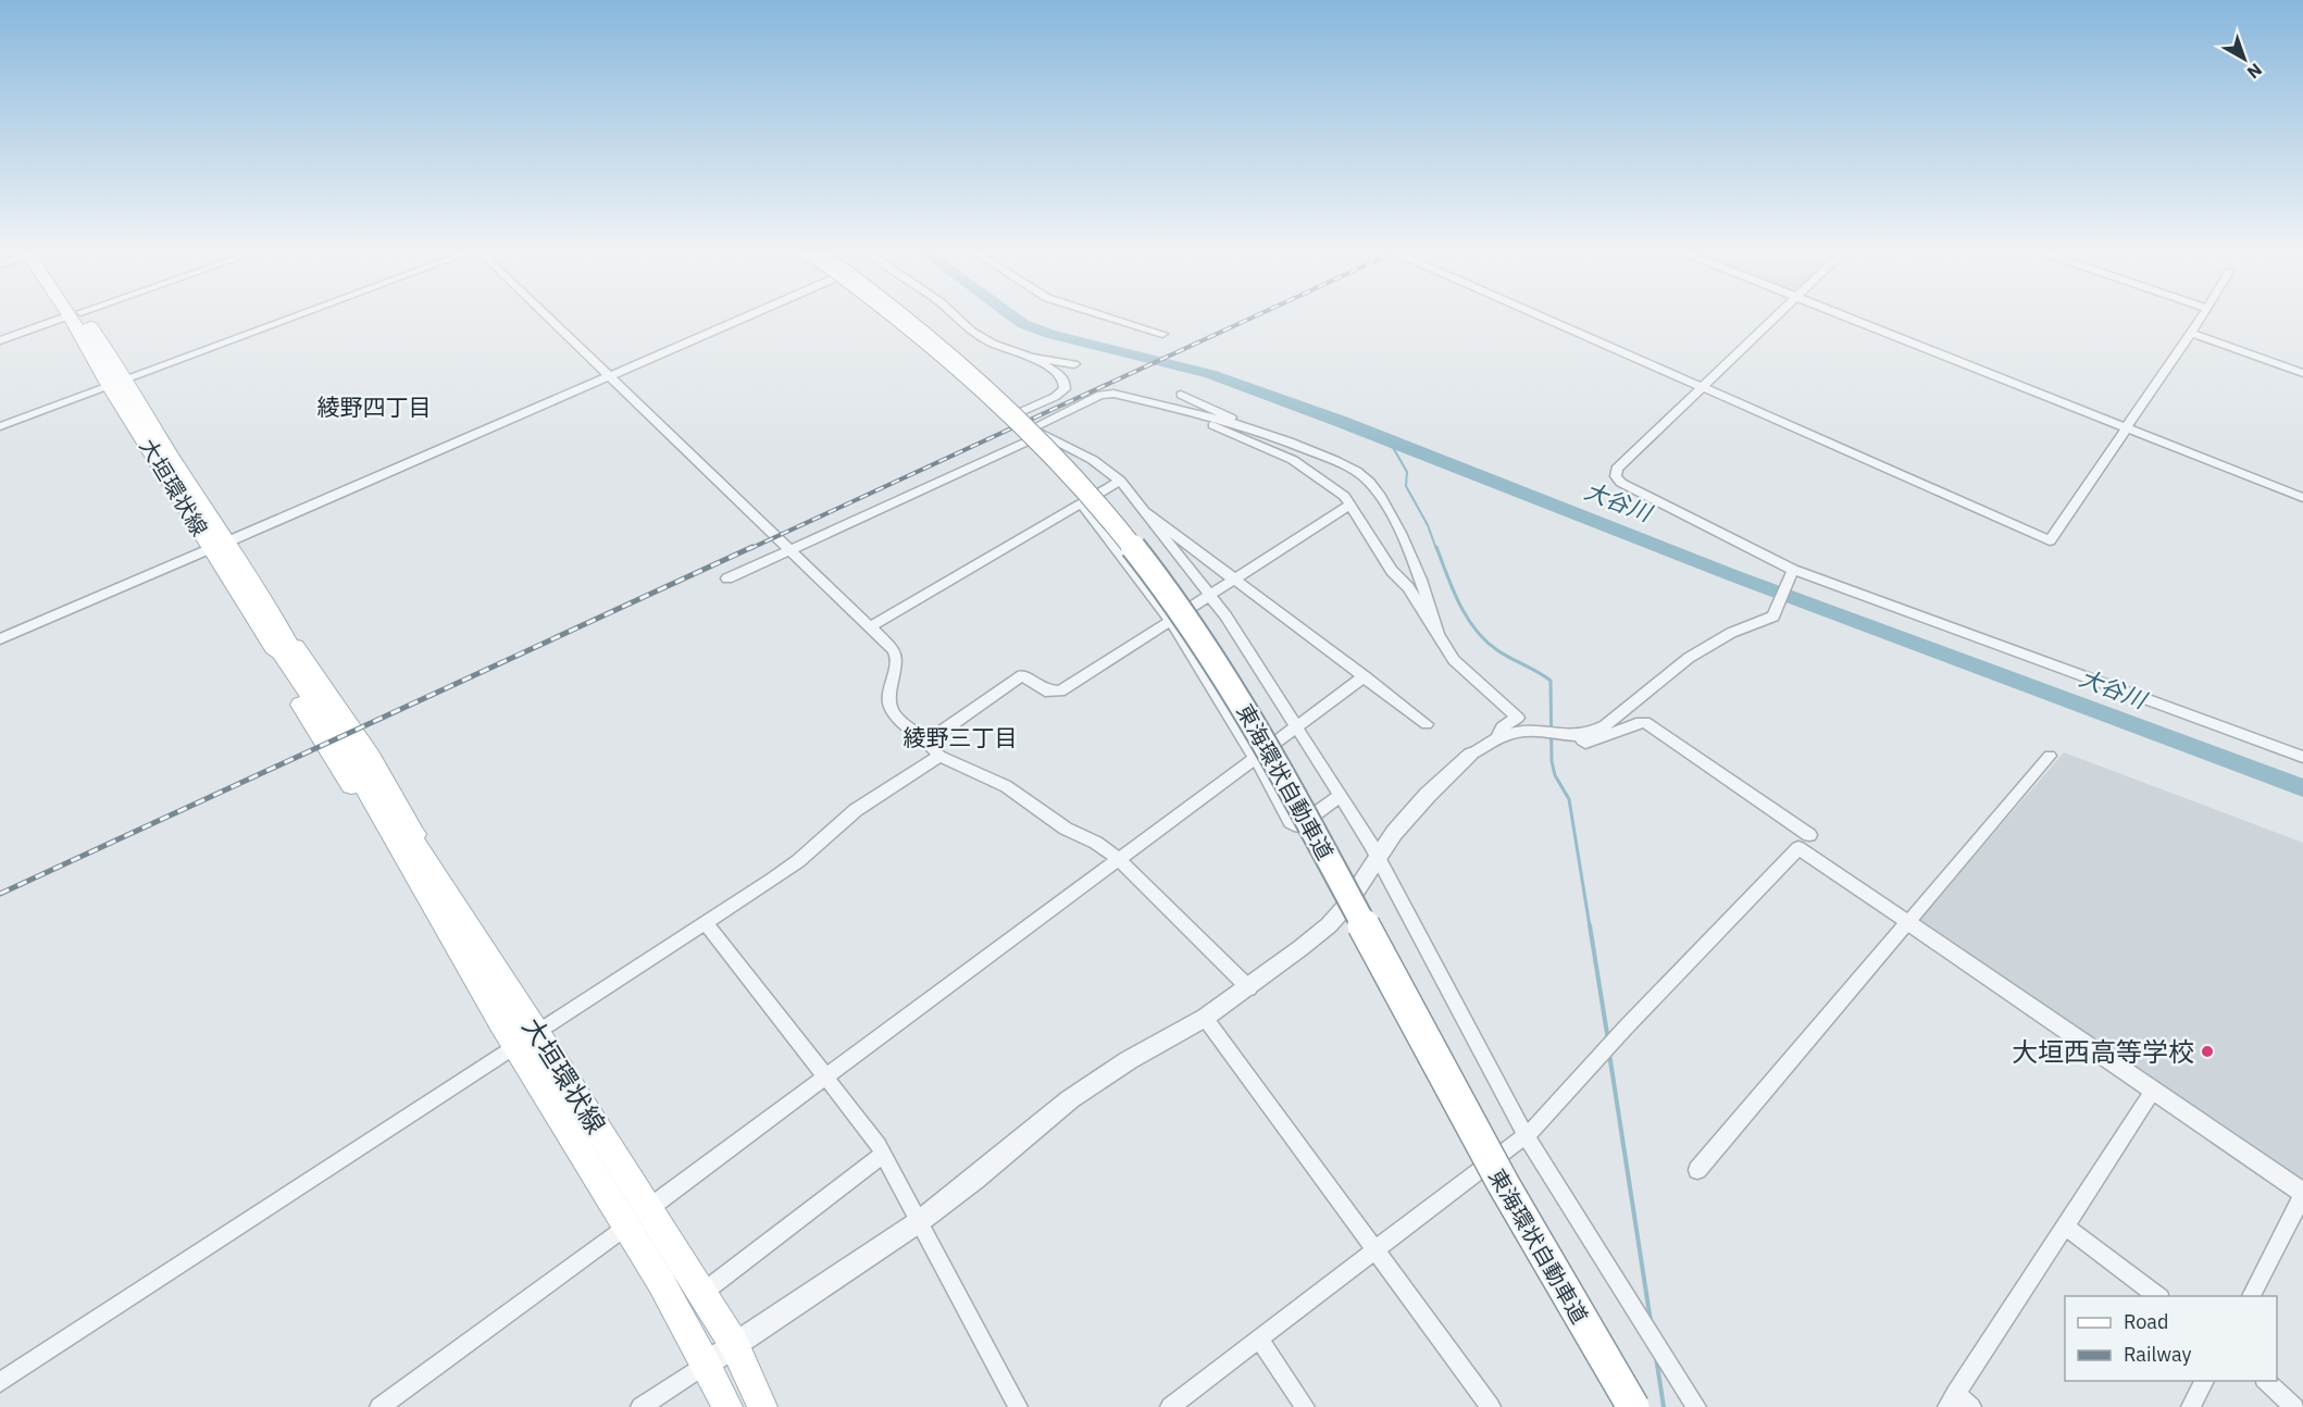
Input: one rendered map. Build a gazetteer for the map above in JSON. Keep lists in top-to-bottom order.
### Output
{
  "streets": {
    "highway": ["東海環状自動車道"],
    "main road": ["大垣環状線"]
  },
  "districts": ["綾野四丁目", "綾野三丁目"],
  "water": ["大谷川"],
  "places": ["大垣西高等学校"],
  "legend": ["Road", "Railway"],
  "north": "bottom right"
}
